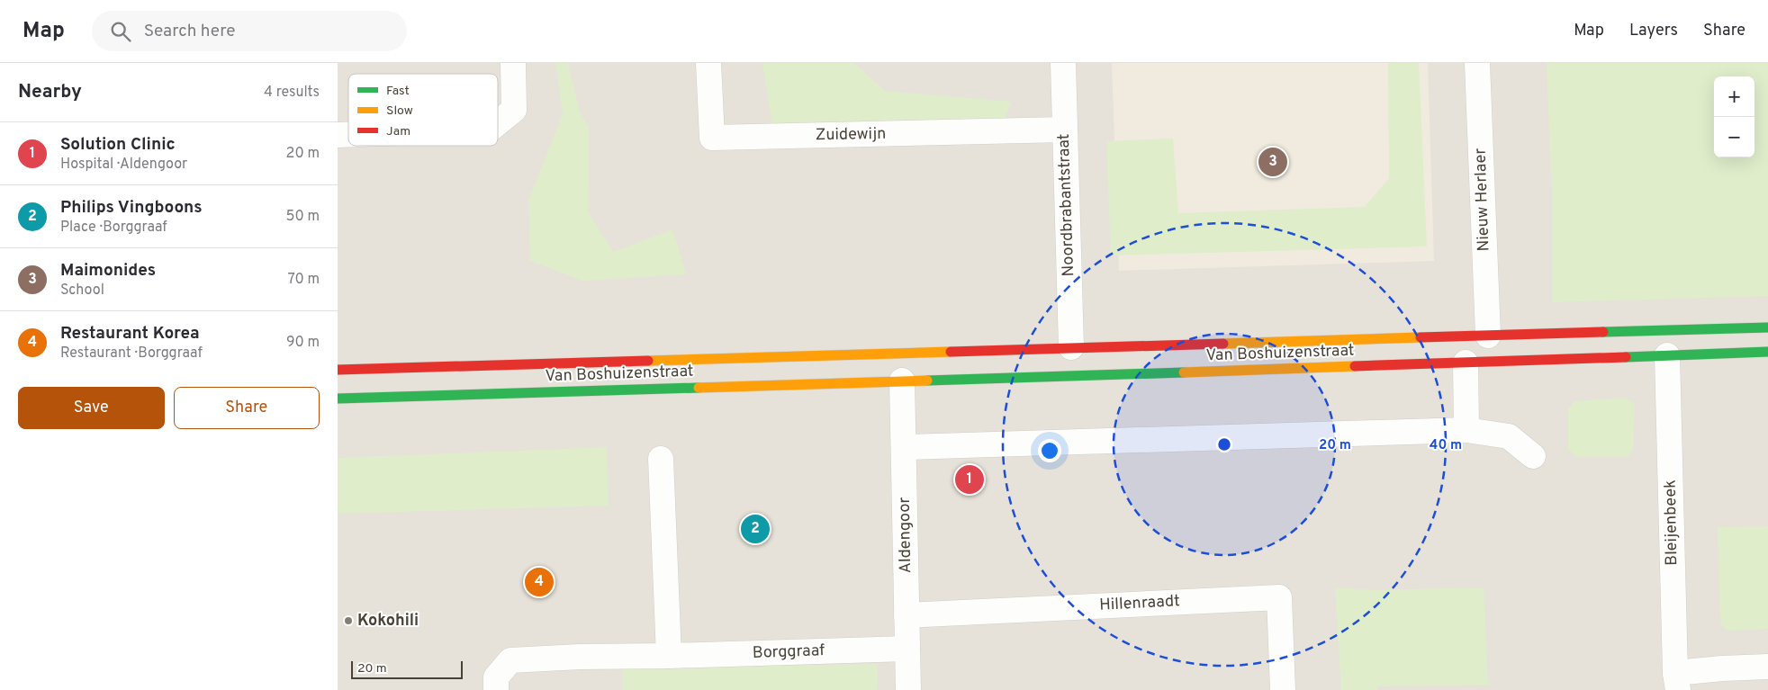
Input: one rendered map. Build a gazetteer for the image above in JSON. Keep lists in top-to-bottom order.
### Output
{
  "streets": {
    "street": [
      "Zuidewijn",
      "Nieuw Herlaer",
      "Noordbrabantstraat",
      "Van Boshuizenstraat",
      "Bleijenbeek",
      "Aldengoor",
      "Hillenraadt",
      "Borggraaf"
    ]
  },
  "crossings": [
    ["Zuidewijn", "Noordbrabantstraat"],
    ["Nieuw Herlaer", "Van Boshuizenstraat"],
    ["Noordbrabantstraat", "Van Boshuizenstraat"],
    ["Van Boshuizenstraat", "Bleijenbeek"],
    ["Van Boshuizenstraat", "Aldengoor"],
    ["Aldengoor", "Hillenraadt"],
    ["Aldengoor", "Borggraaf"]
  ],
  "places": ["Kokohili"],
  "legend": ["Fast", "Slow", "Jam"],
  "scale_bar": "20 m",
  "page": {
    "header": "Map",
    "search": "Search here",
    "nav": ["Map", "Layers", "Share"],
    "heading": ["Nearby", "4 results"],
    "map_buttons": ["+", "−"],
    "list": [
      {
        "mark": "1",
        "name": "Solution Clinic",
        "note": "Hospital · Aldengoor",
        "value": "20 m"
      },
      {
        "mark": "2",
        "name": "Philips Vingboons",
        "note": "Place · Borggraaf",
        "value": "50 m"
      },
      {
        "mark": "3",
        "name": "Maimonides",
        "note": "School",
        "value": "70 m"
      },
      {
        "mark": "4",
        "name": "Restaurant Korea",
        "note": "Restaurant · Borggraaf",
        "value": "90 m"
      }
    ],
    "pins": [
      "3",
      "1",
      "2",
      "4"
    ],
    "buttons": ["Save", "Share"],
    "scale": "20 m"
  },
  "rings": ["20 m", "40 m"]
}
